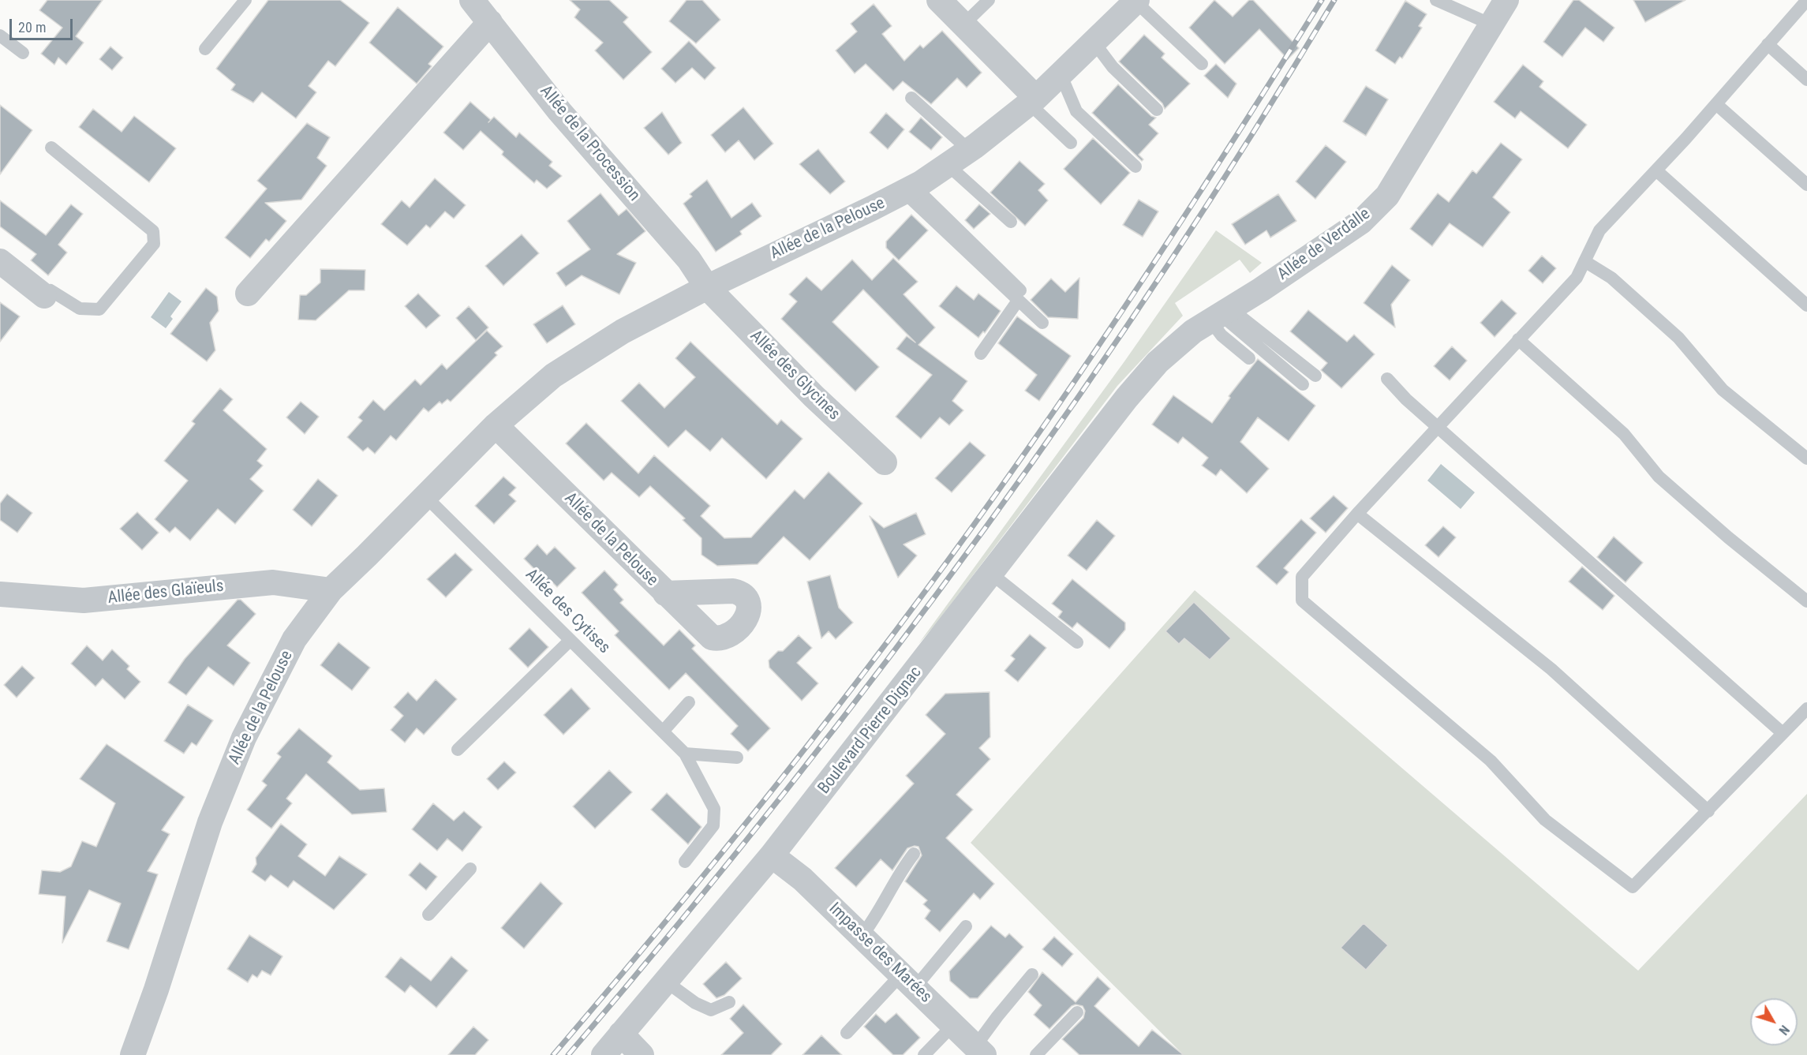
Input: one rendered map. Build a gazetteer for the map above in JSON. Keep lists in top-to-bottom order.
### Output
{
  "streets": {
    "street": [
      "Allée de la Procession",
      "Allée de la Pelouse",
      "Allée de Verdalle",
      "Allée des Glycines",
      "Allée des Glaïeuls",
      "Boulevard Pierre Dignac",
      "Impasse des Marées"
    ],
    "lane": ["Allée des Cytises"]
  },
  "crossings": [
    ["Allée de la Procession", "Allée de la Pelouse"],
    ["Allée de la Procession", "Allée des Glycines"],
    ["Allée de la Pelouse", "Allée des Glycines"],
    ["Allée de la Pelouse", "Allée des Glaïeuls"],
    ["Allée de la Pelouse", "Allée des Cytises"],
    ["Allée de Verdalle", "Boulevard Pierre Dignac"],
    ["Boulevard Pierre Dignac", "Impasse des Marées"]
  ],
  "scale_bar": "20 m",
  "north": "bottom right"
}
